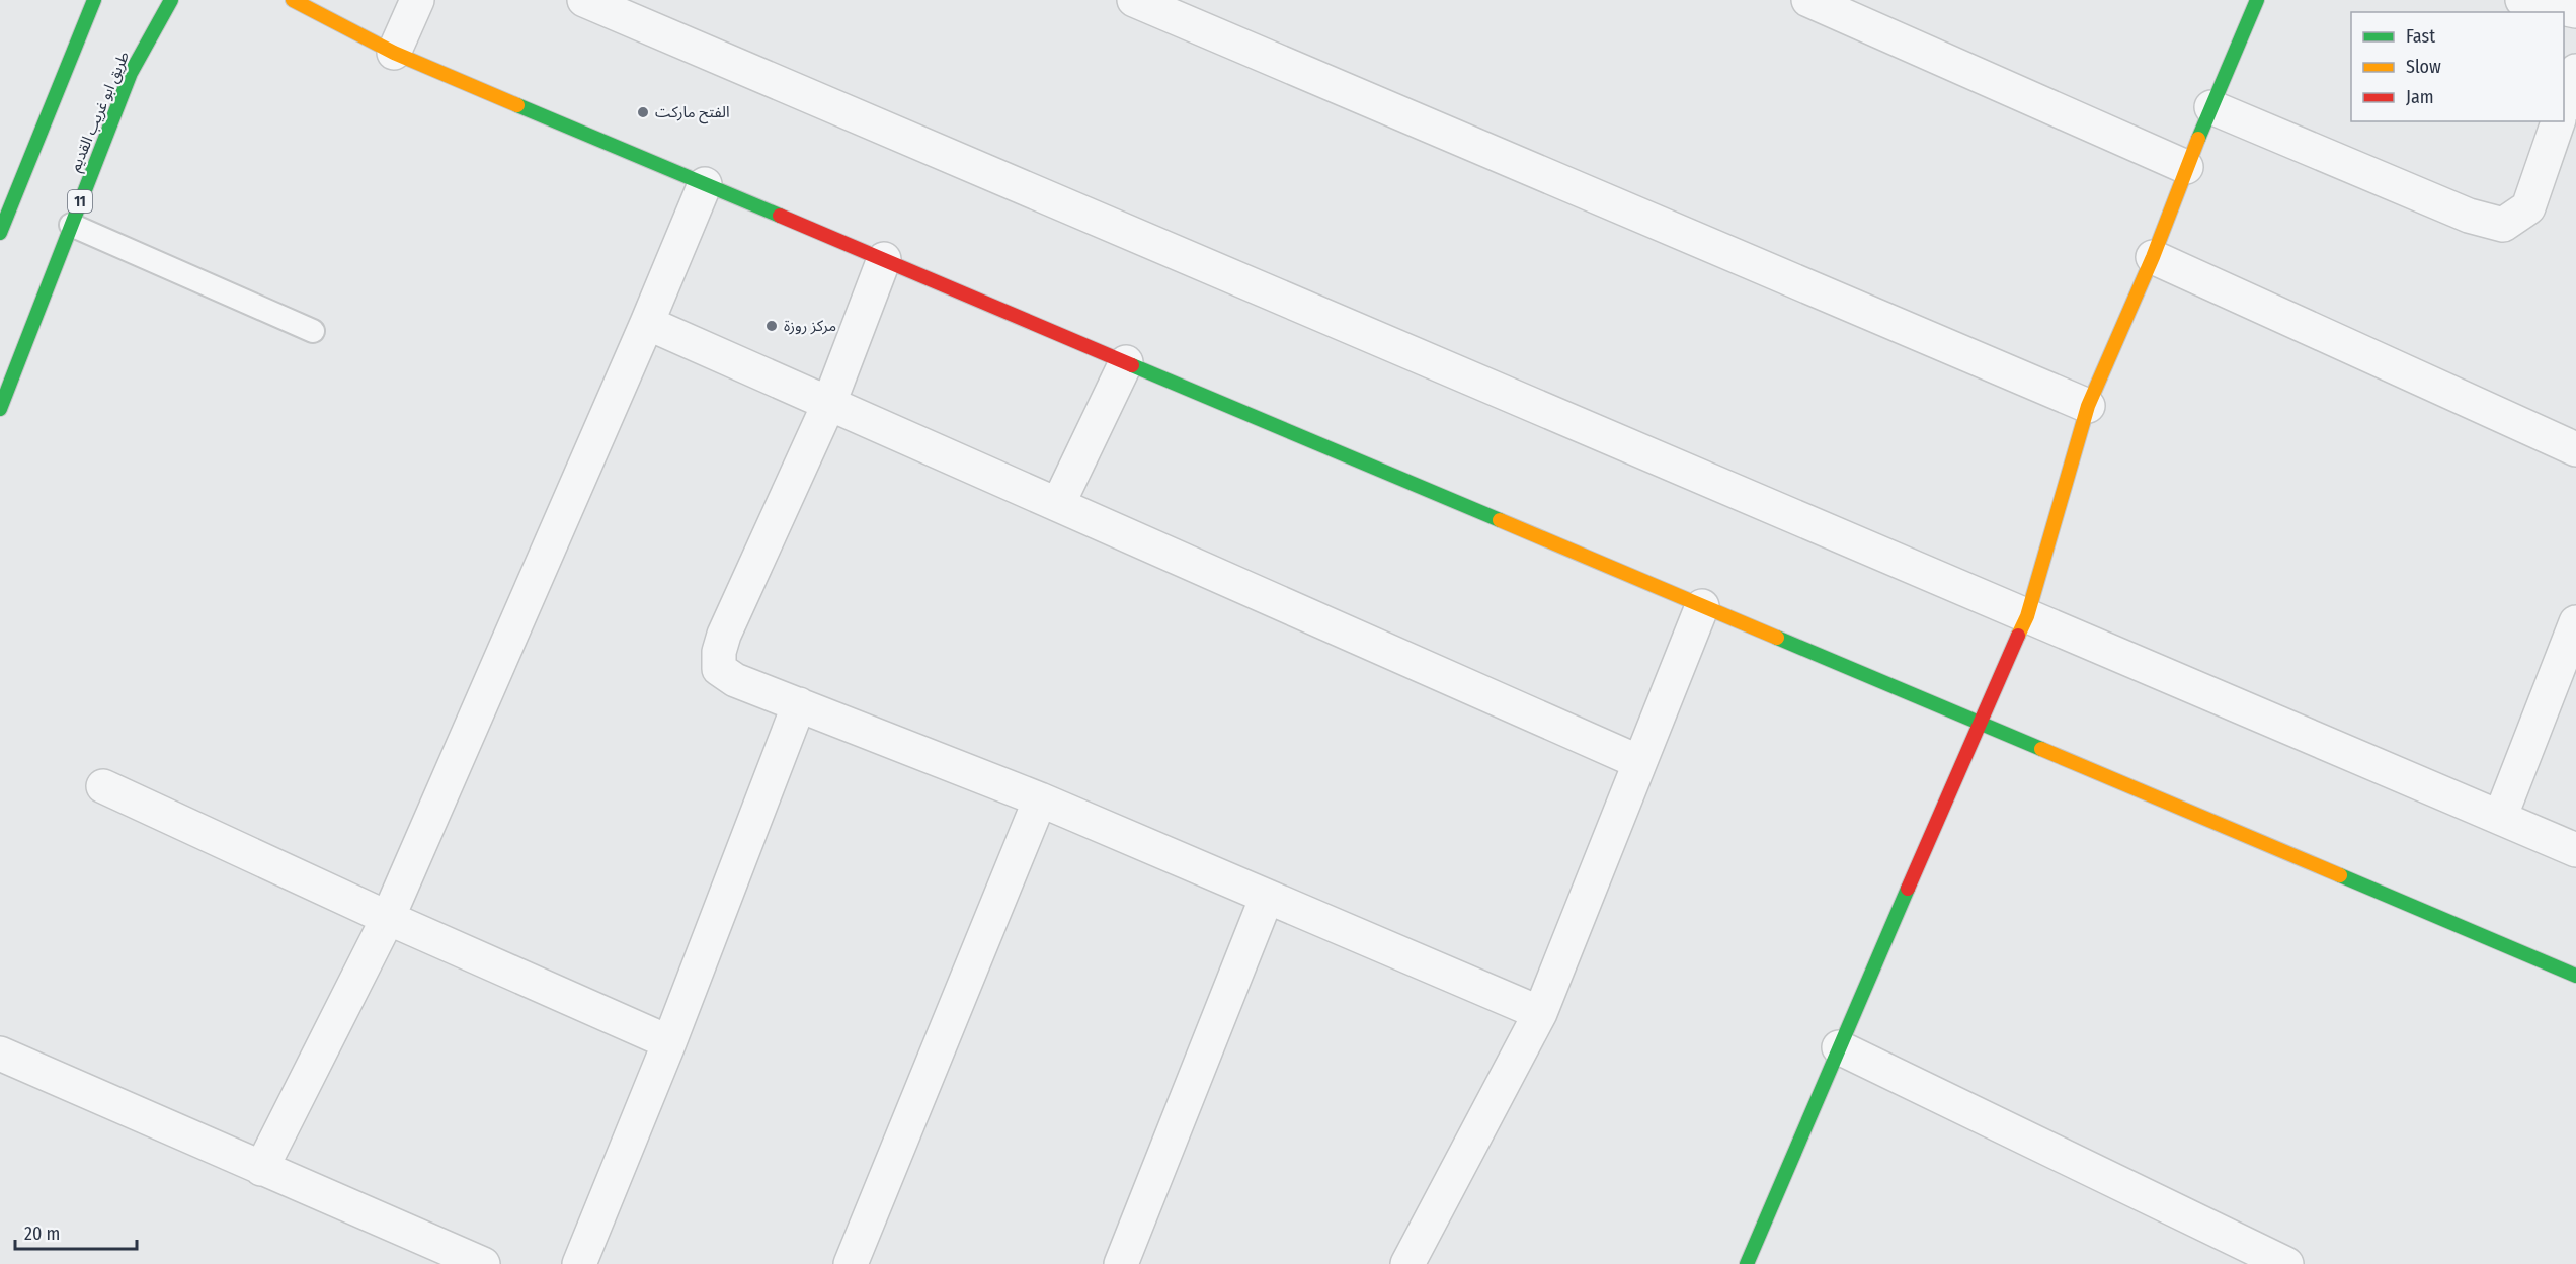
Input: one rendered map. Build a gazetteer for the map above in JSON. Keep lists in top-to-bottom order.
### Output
{
  "streets": {
    "main road": ["طريق ابو غريب القديم", "11"]
  },
  "places": ["الفتح ماركت", "مركز روزة"],
  "legend": ["Fast", "Slow", "Jam"],
  "scale_bar": "20 m"
}
